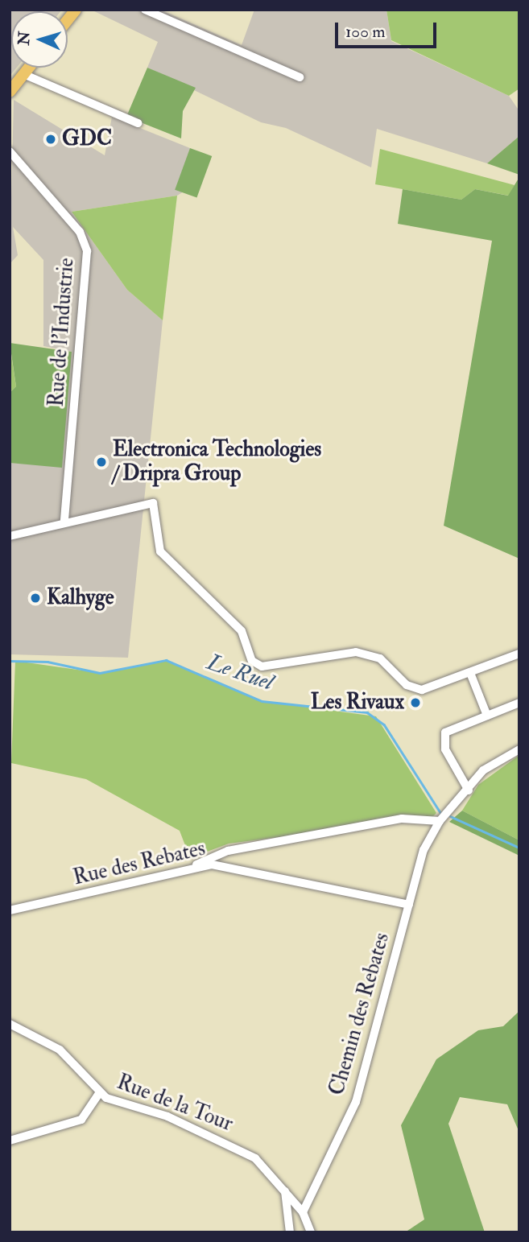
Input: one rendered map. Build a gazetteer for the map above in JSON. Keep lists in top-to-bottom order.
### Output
{
  "streets": {
    "street": [
      "Rue de l'Industrie",
      "Rue des Rebates",
      "Chemin des Rebates",
      "Rue de la Tour"
    ]
  },
  "crossings": [
    ["Rue des Rebates", "Chemin des Rebates"],
    ["Chemin des Rebates", "Rue de la Tour"]
  ],
  "water": ["Le Ruel"],
  "places": [
    "GDC",
    "Electronica Technologies / Dripra Group",
    "Kalhyge",
    "Les Rivaux"
  ],
  "scale_bar": "100 m",
  "north": "left"
}
